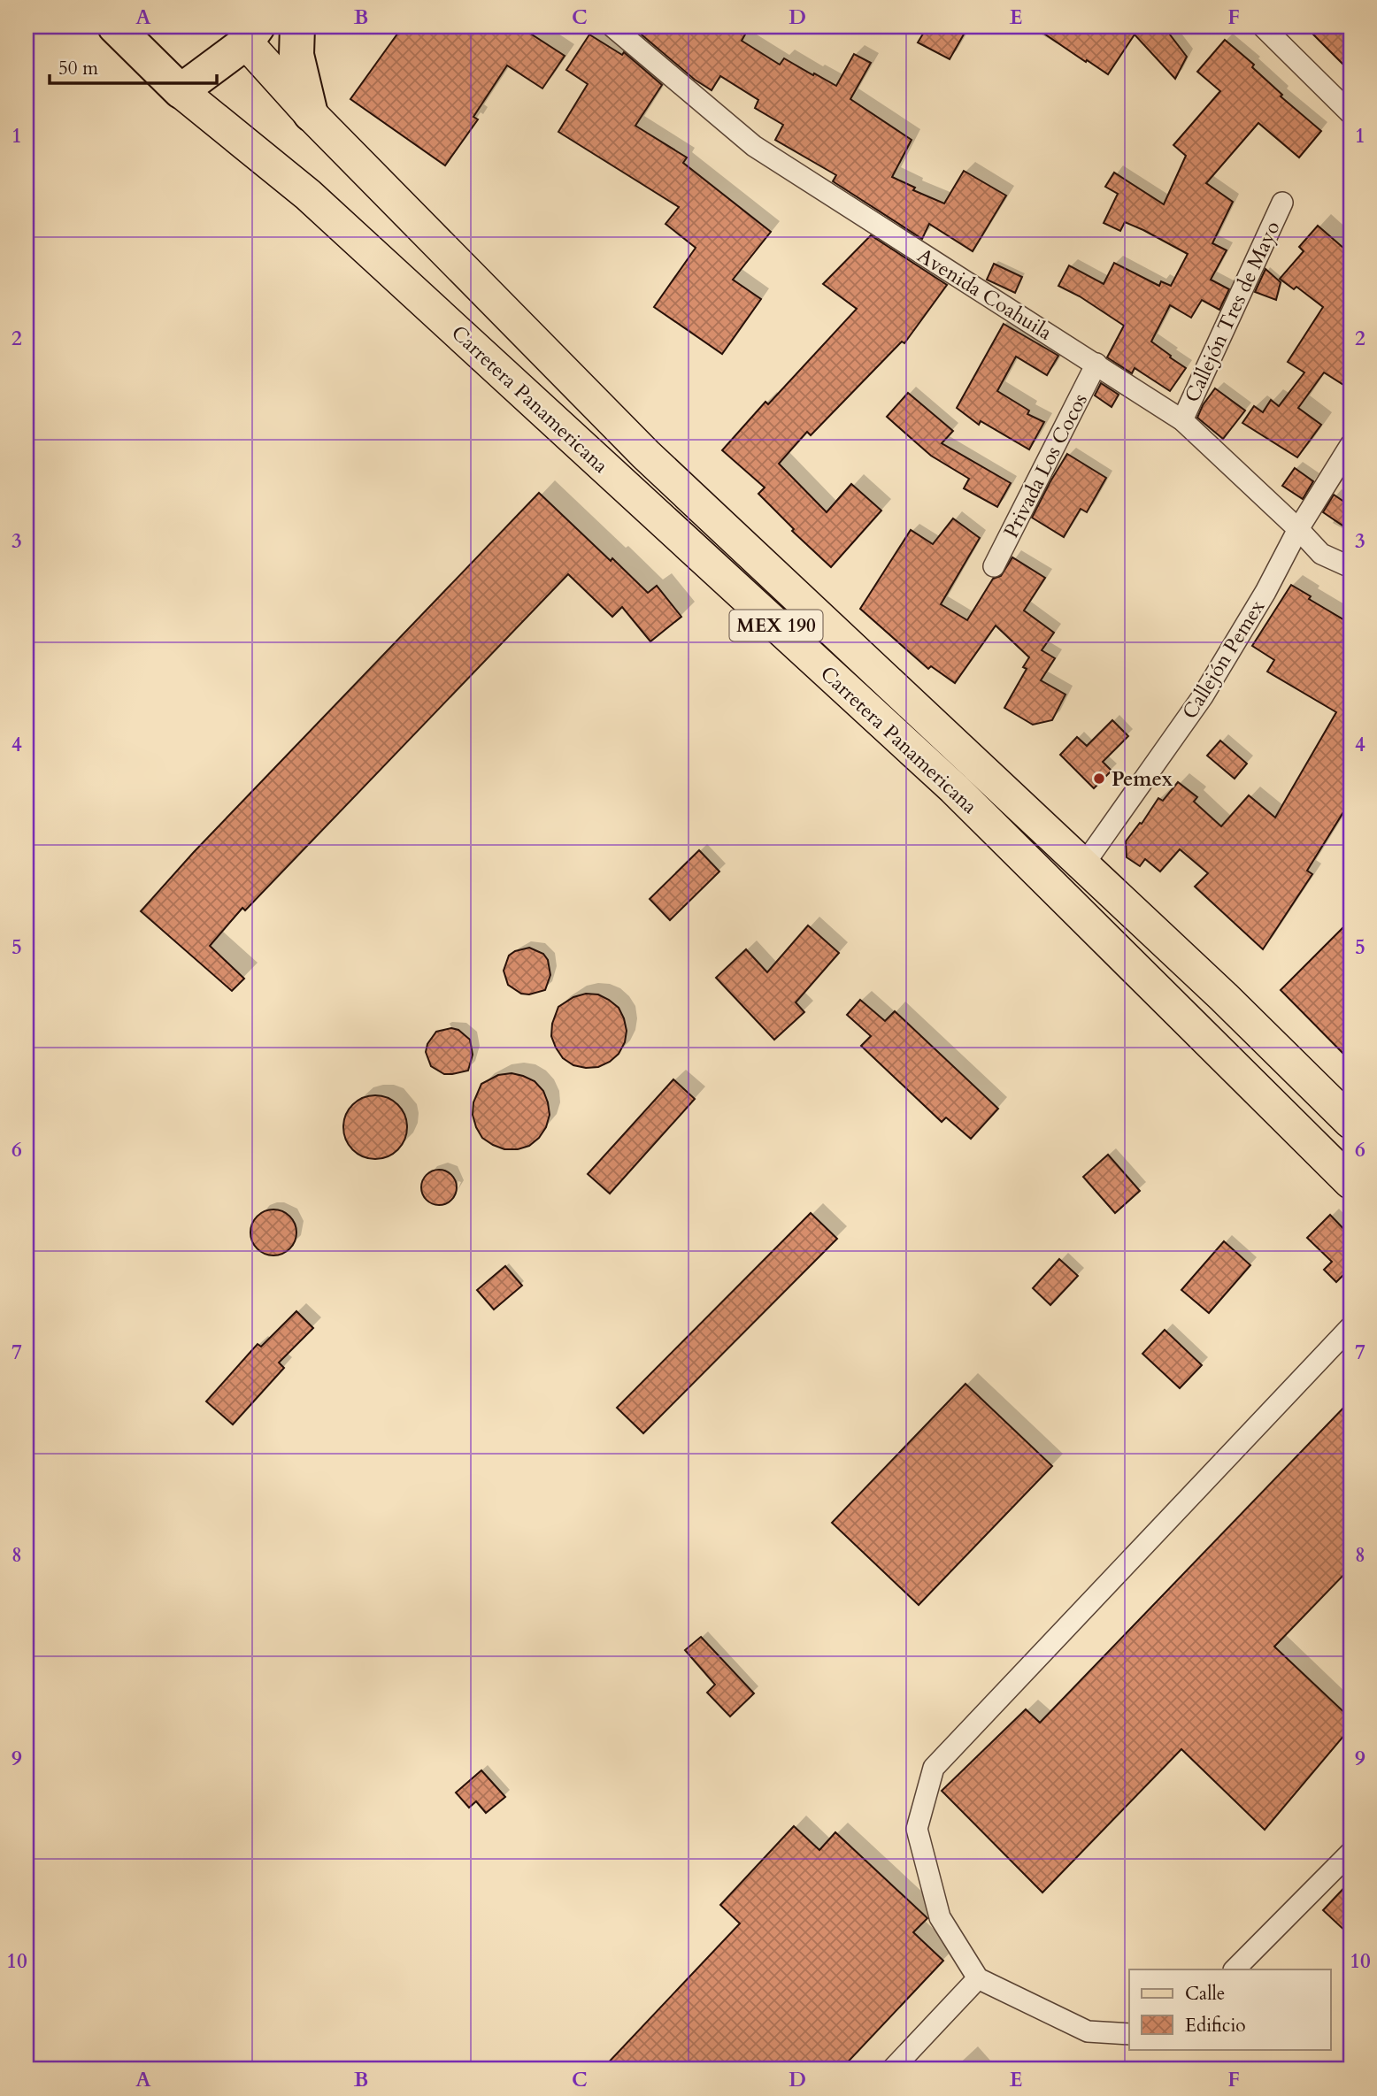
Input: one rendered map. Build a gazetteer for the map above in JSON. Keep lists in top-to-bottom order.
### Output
{
  "streets": {
    "highway": ["MEX 190"],
    "main road": ["Carretera Panamericana"],
    "street": [
      "Avenida Coahuila",
      "Callejón Tres de Mayo",
      "Privada Los Cocos",
      "Callejón Pemex"
    ]
  },
  "crossings": [
    ["Avenida Coahuila", "Callejón Tres de Mayo"],
    ["Avenida Coahuila", "Privada Los Cocos"],
    ["Avenida Coahuila", "Callejón Pemex"],
    ["Carretera Panamericana", "MEX 190"],
    ["Carretera Panamericana", "Callejón Pemex"]
  ],
  "places": ["Pemex"],
  "legend": ["Calle", "Edificio"],
  "scale_bar": "50 m",
  "grid": {
    "columns": [
      "A",
      "B",
      "C",
      "D",
      "E",
      "F"
    ],
    "rows": [
      "1",
      "2",
      "3",
      "4",
      "5",
      "6",
      "7",
      "8",
      "9",
      "10"
    ]
  }
}
